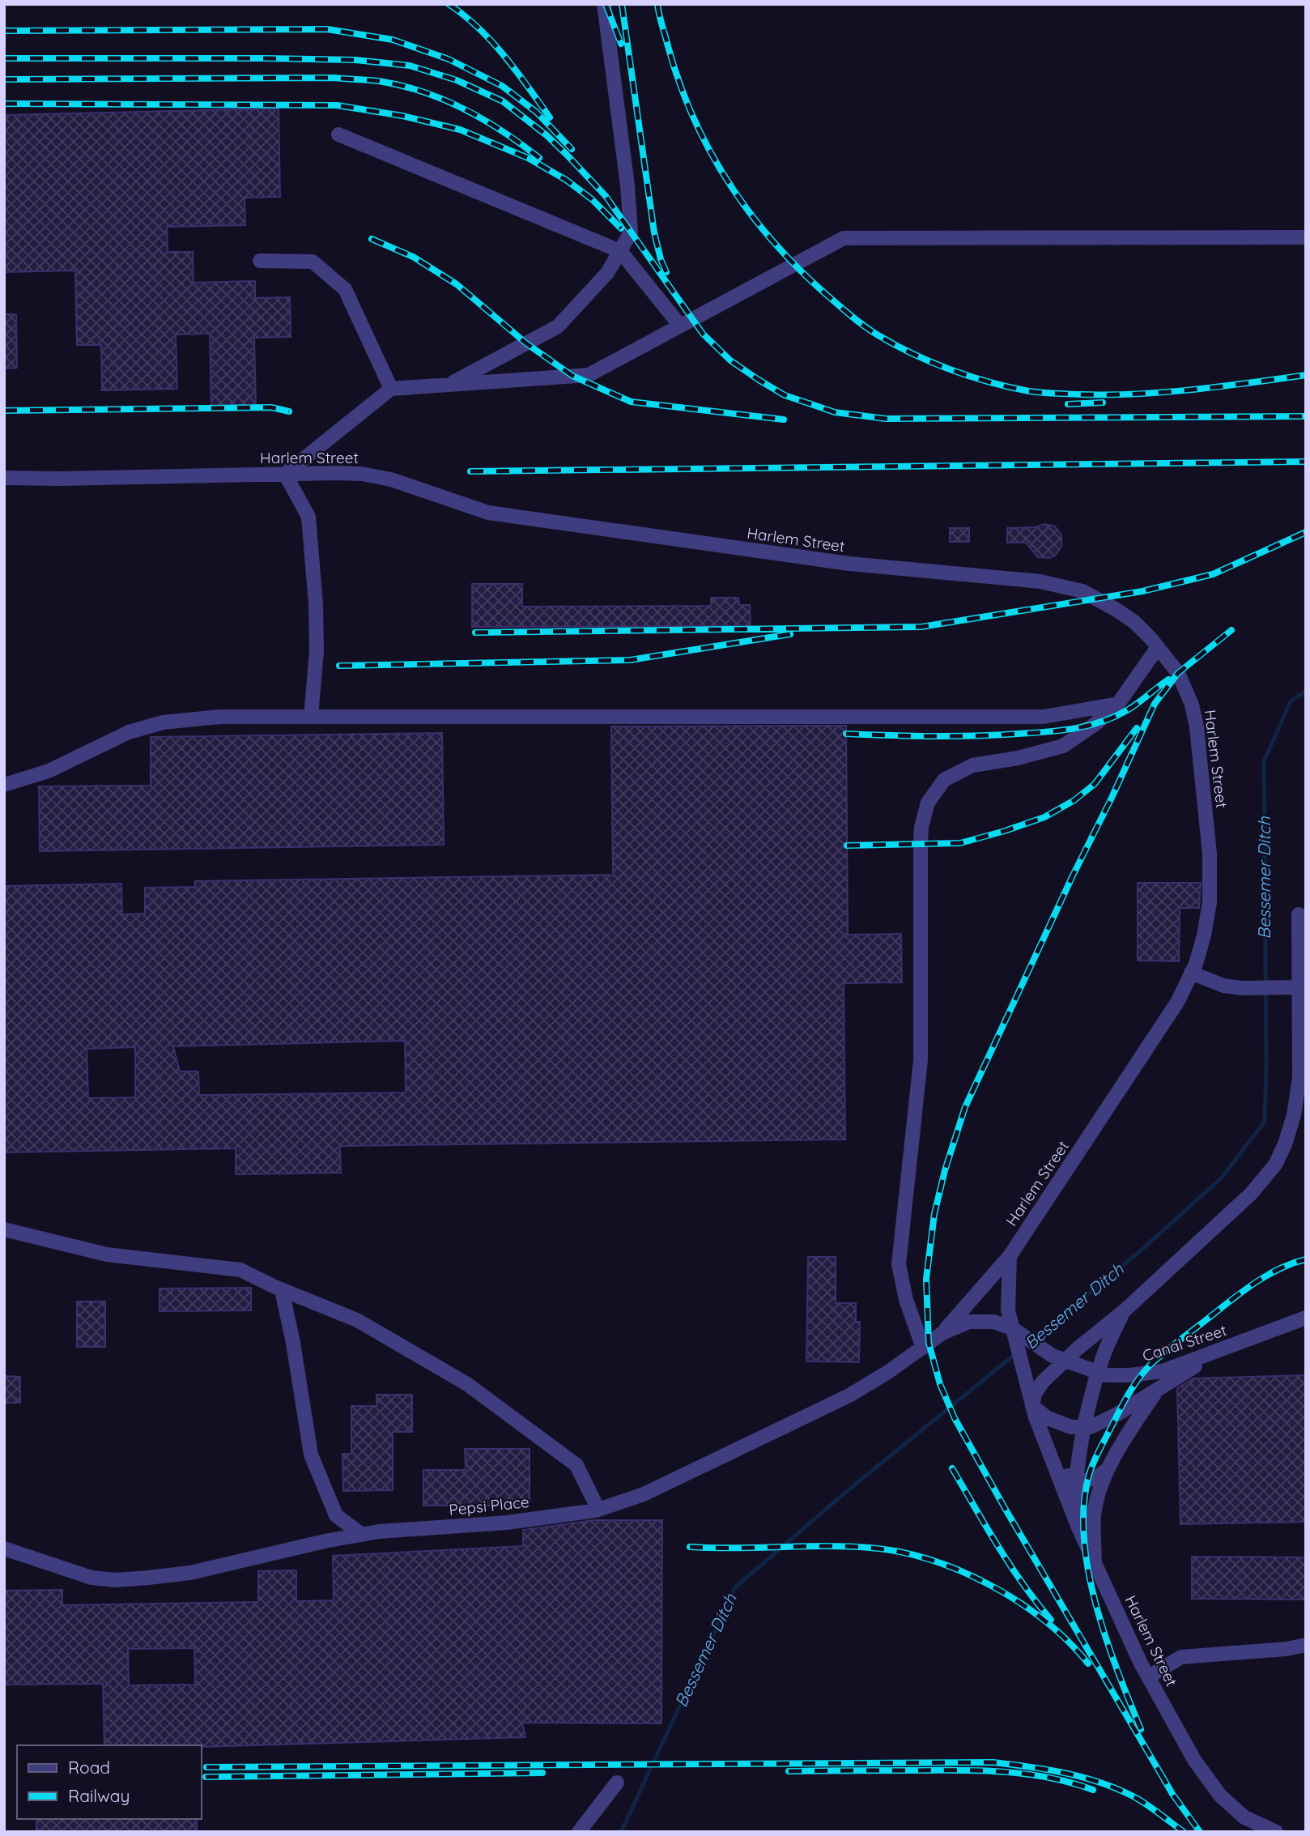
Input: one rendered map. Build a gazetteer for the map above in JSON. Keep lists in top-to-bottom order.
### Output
{
  "streets": {
    "lane": ["Harlem Street", "Canal Street", "Pepsi Place"]
  },
  "crossings": [
    ["Harlem Street", "Canal Street"]
  ],
  "water": ["Bessemer Ditch"],
  "legend": ["Road", "Railway"]
}
